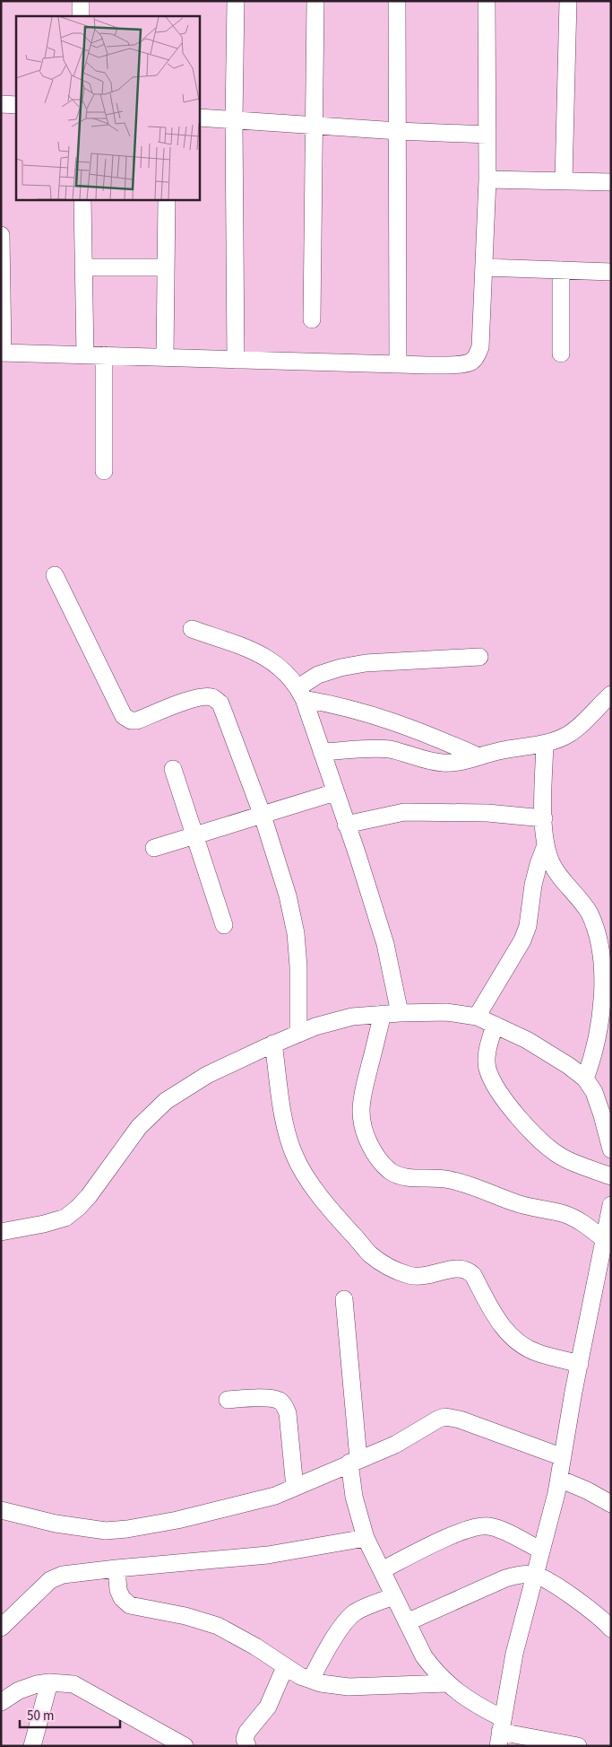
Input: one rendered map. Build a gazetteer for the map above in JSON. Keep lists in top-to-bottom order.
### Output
{
  "scale_bar": "50 m"
}
